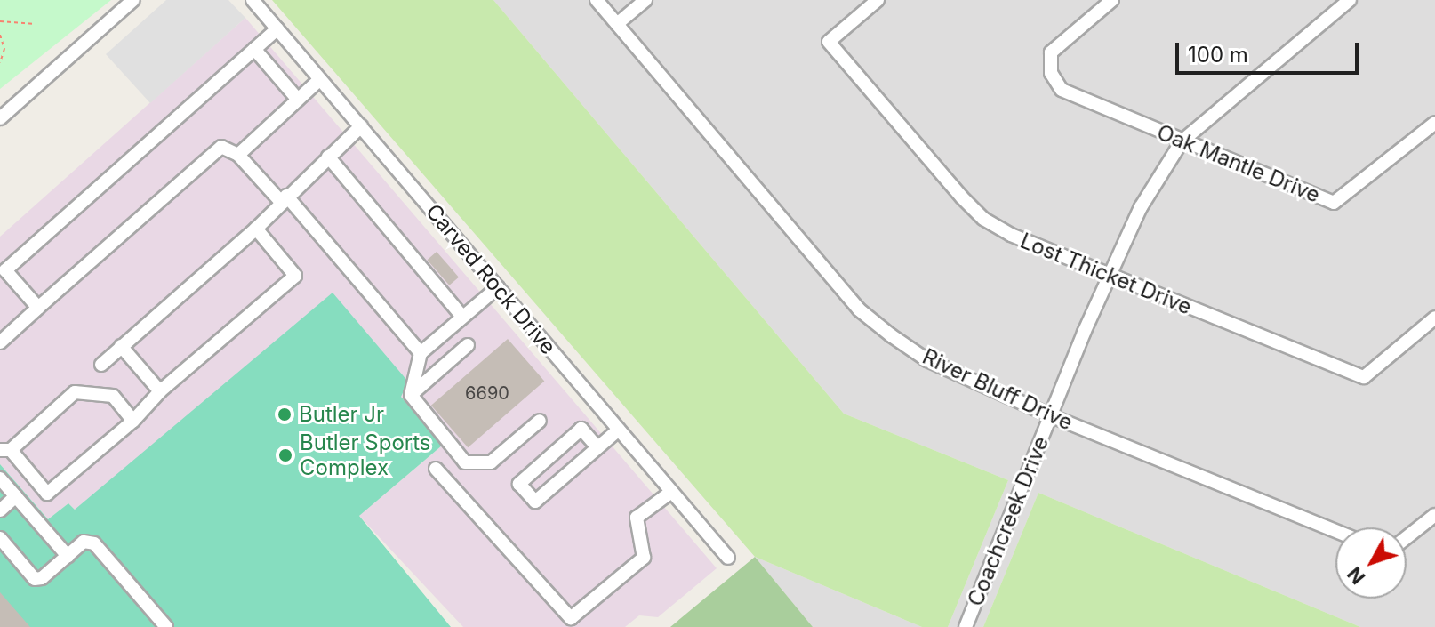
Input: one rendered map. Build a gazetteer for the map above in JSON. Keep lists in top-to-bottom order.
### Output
{
  "streets": {
    "street": [
      "Oak Mantle Drive",
      "Lost Thicket Drive",
      "Carved Rock Drive",
      "River Bluff Drive",
      "Coachcreek Drive"
    ]
  },
  "crossings": [
    ["Oak Mantle Drive", "Coachcreek Drive"],
    ["Lost Thicket Drive", "Coachcreek Drive"],
    ["River Bluff Drive", "Coachcreek Drive"]
  ],
  "places": ["Butler Jr", "Butler Sports Complex"],
  "house_numbers": ["6690"],
  "scale_bar": "100 m",
  "north": "bottom left"
}
